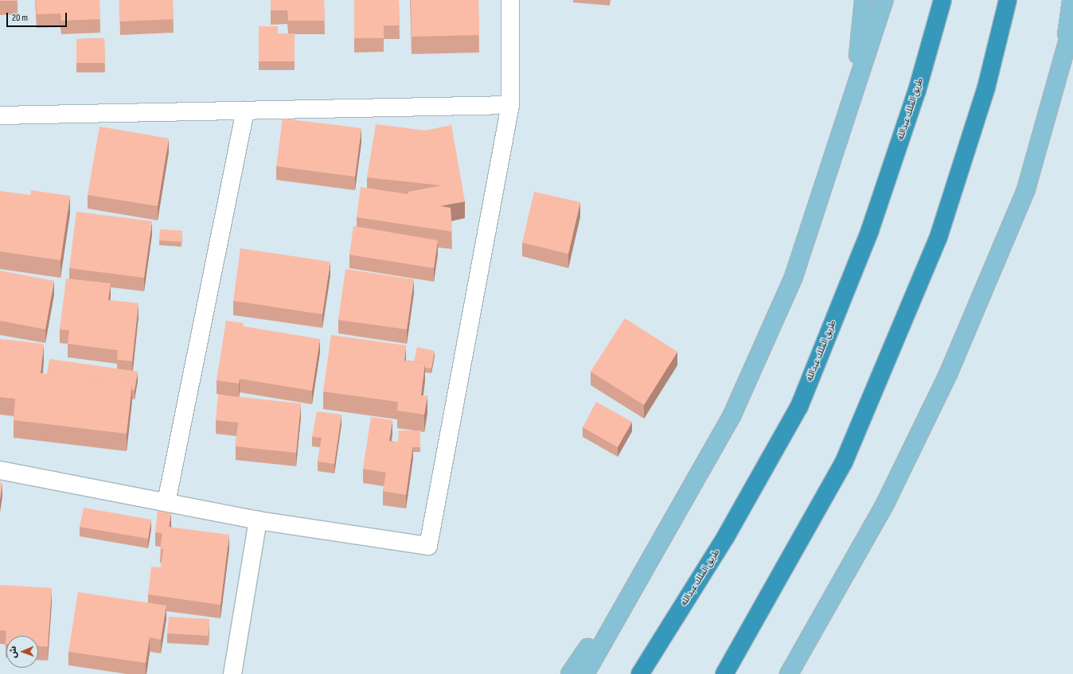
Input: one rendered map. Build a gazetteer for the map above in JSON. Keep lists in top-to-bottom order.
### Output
{
  "streets": {
    "highway": ["طريق الملك عبدالله"]
  },
  "scale_bar": "20 m",
  "north": "left"
}
